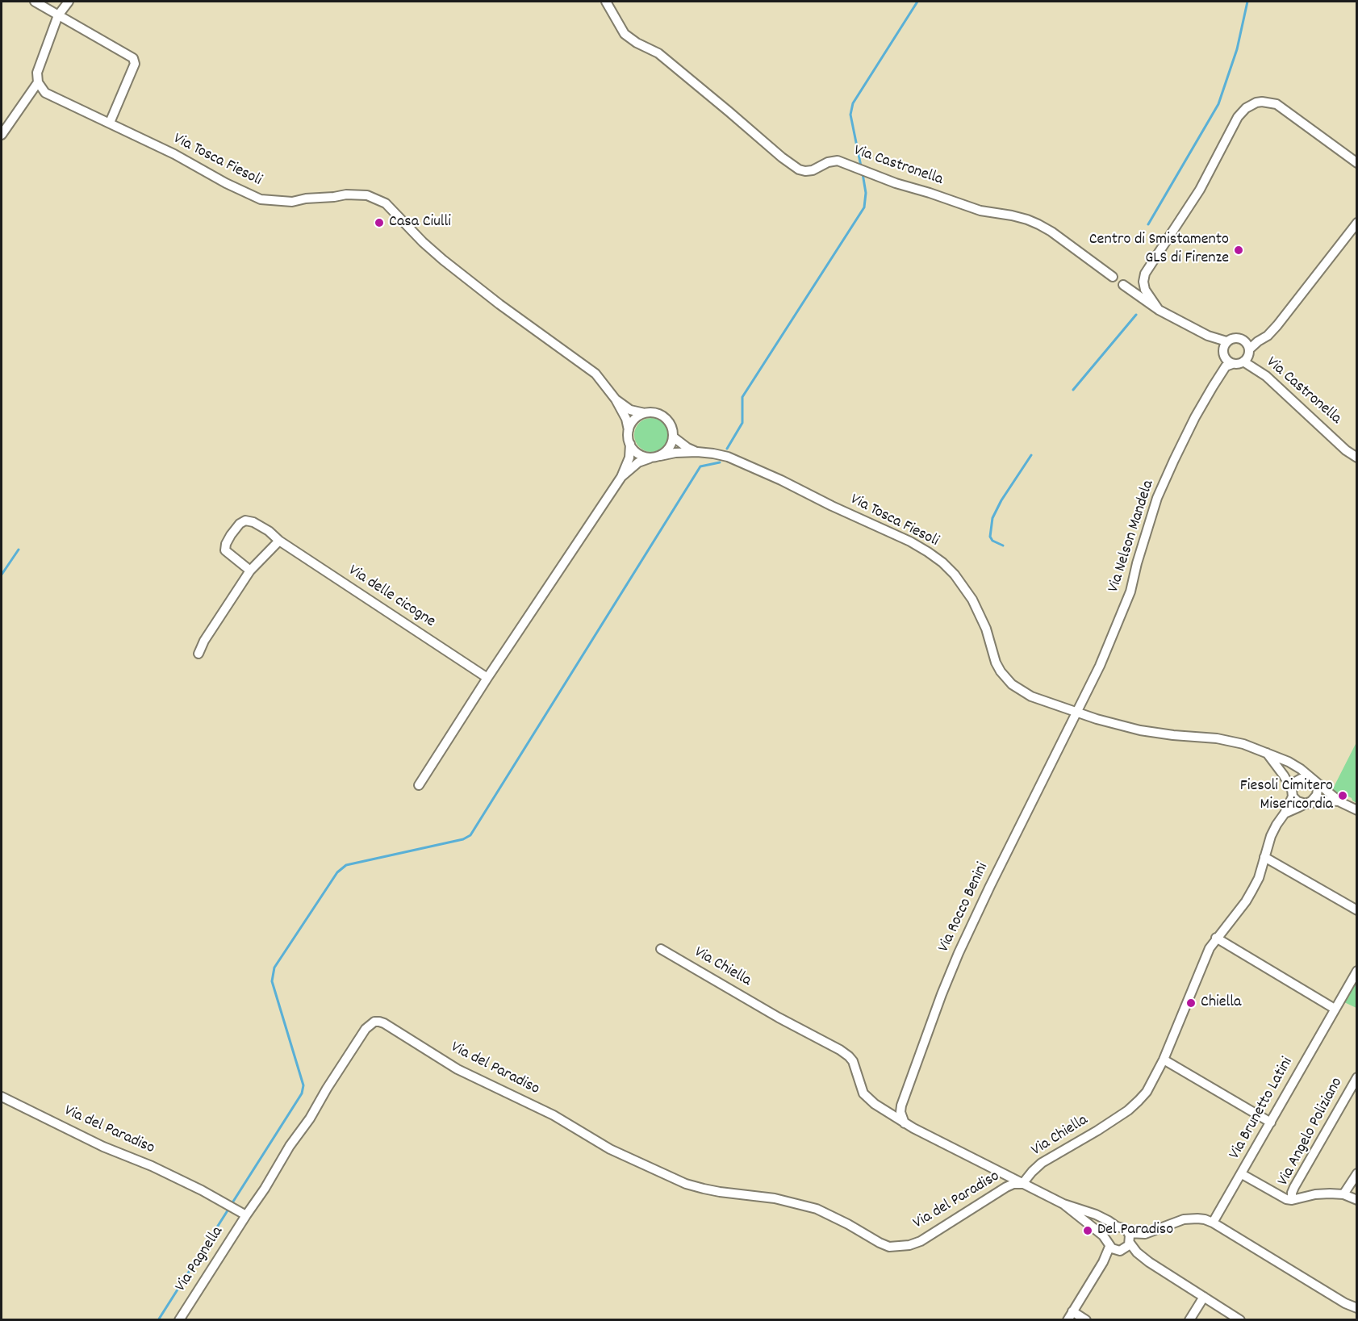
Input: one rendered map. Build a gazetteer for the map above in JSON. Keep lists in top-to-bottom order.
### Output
{
  "streets": {
    "street": [
      "Via Tosca Fiesoli",
      "Via Castronella",
      "Via Nelson Mandela",
      "Via delle cicogne",
      "Via Rocco Benini",
      "Via Chiella",
      "Via del Paradiso",
      "Via Brunetto Latini",
      "Via Angelo Poliziano",
      "Via Pagnella"
    ]
  },
  "crossings": [
    ["Via Tosca Fiesoli", "Via Nelson Mandela"],
    ["Via Tosca Fiesoli", "Via Rocco Benini"],
    ["Via Tosca Fiesoli", "Via Chiella"],
    ["Via Castronella", "Via Nelson Mandela"],
    ["Via Nelson Mandela", "Via Rocco Benini"],
    ["Via Rocco Benini", "Via Chiella"],
    ["Via Chiella", "Via del Paradiso"],
    ["Via del Paradiso", "Via Pagnella"]
  ],
  "places": [
    "Casa Ciulli",
    "Centro di Smistamento GLS di Firenze",
    "Fiesoli Cimitero Misericordia",
    "Chiella",
    "Del Paradiso"
  ]
}
